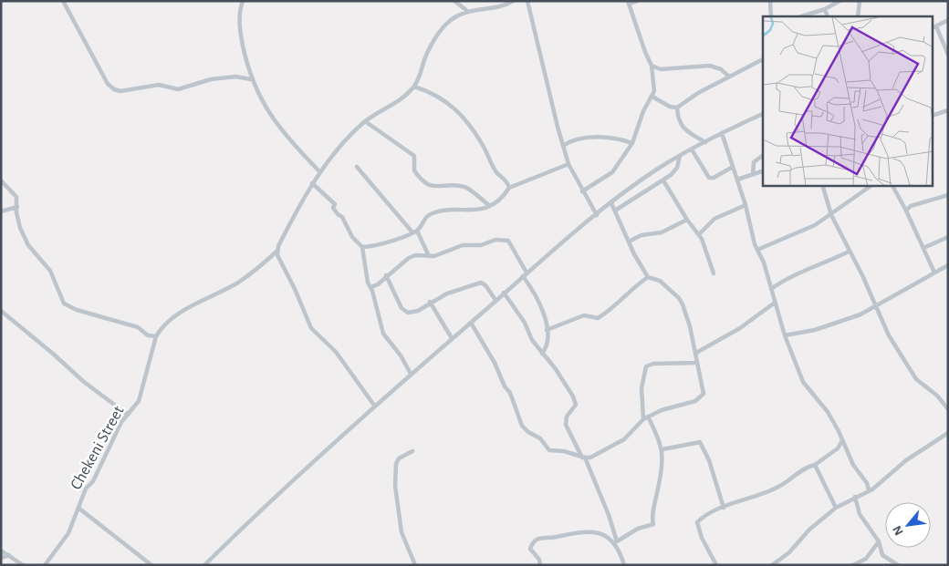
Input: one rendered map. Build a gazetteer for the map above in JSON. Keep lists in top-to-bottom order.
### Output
{
  "streets": {
    "street": ["Chekeni Street"]
  },
  "north": "bottom left"
}
